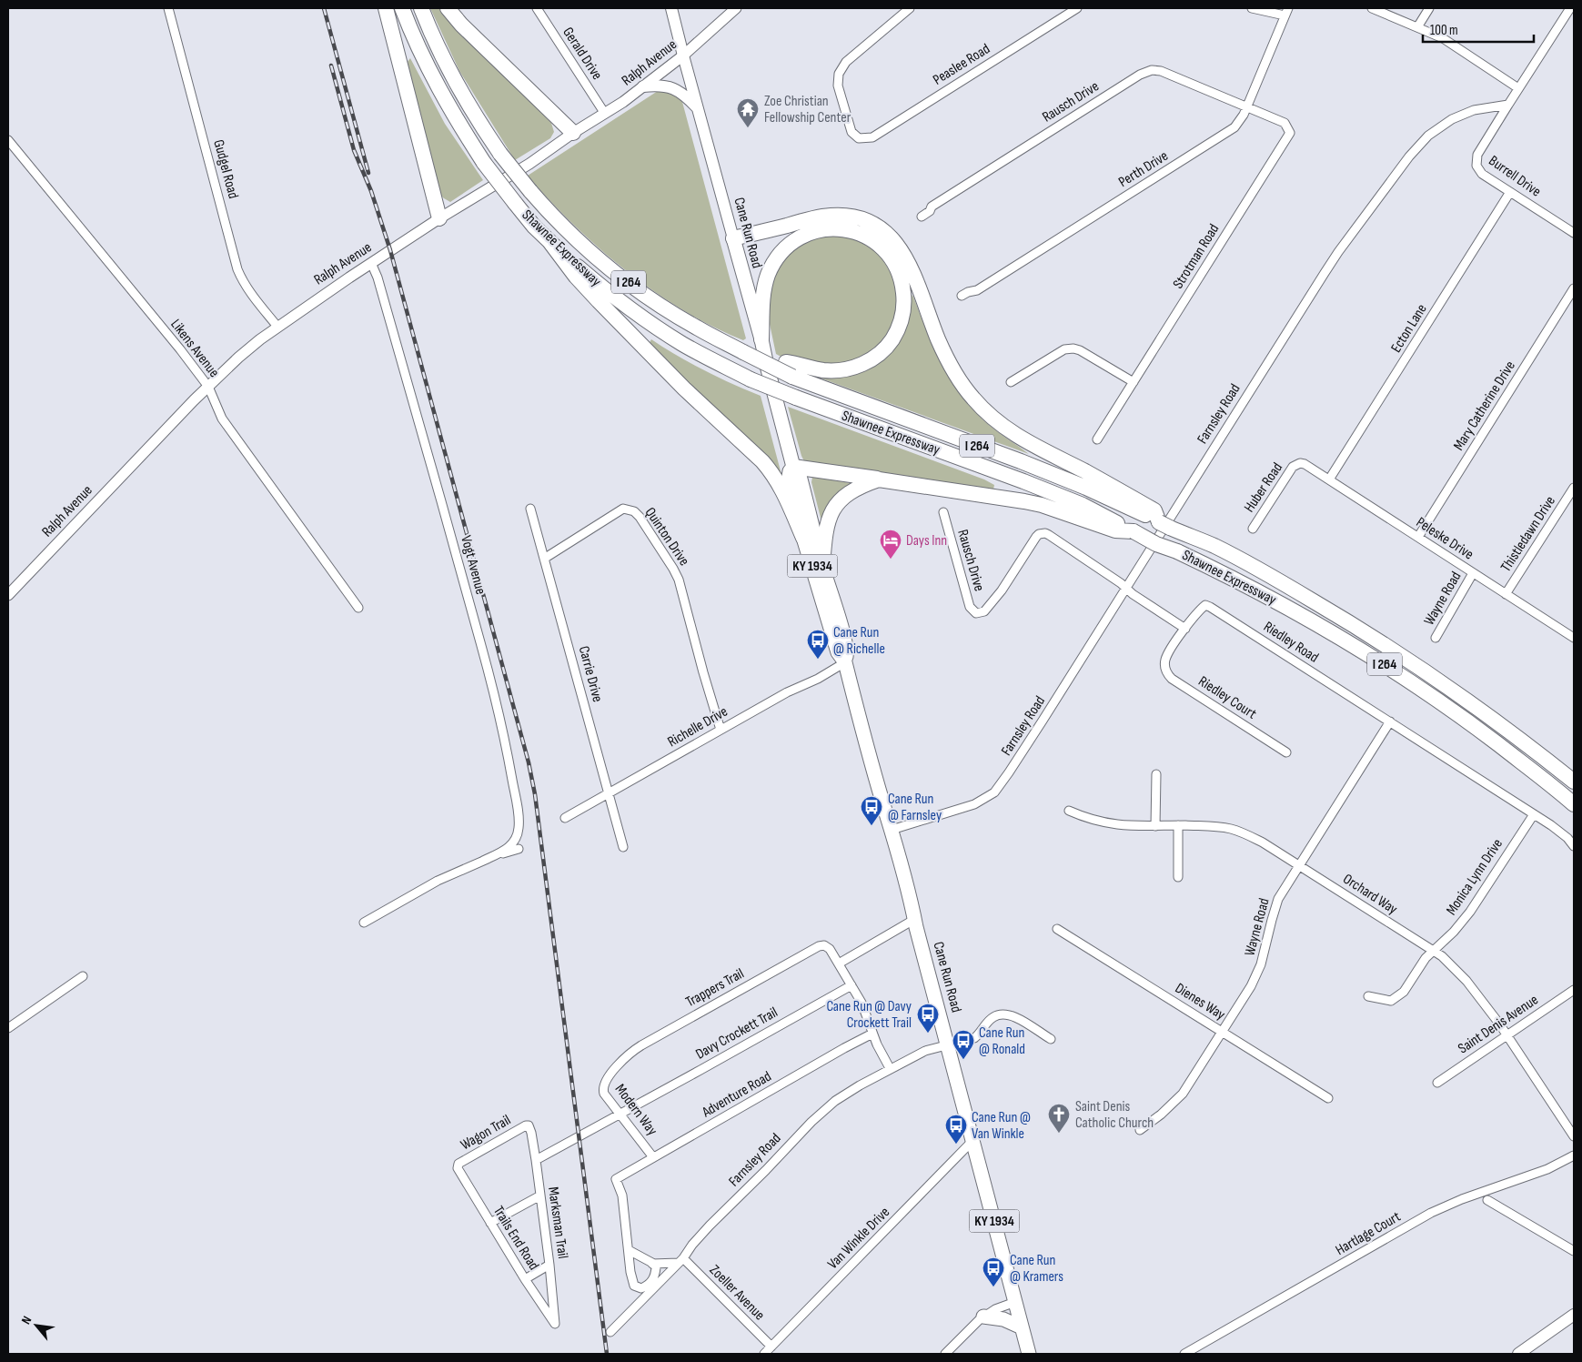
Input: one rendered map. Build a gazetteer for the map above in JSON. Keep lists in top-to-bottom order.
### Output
{
  "streets": {
    "highway": [
      "Cane Run Road",
      "Shawnee Expressway",
      "I 264",
      "KY 1934"
    ],
    "street": [
      "Gerald Drive",
      "Ralph Avenue",
      "Peaslee Road",
      "Rausch Drive",
      "Gudgel Road",
      "Perth Drive",
      "Burrell Drive",
      "Strotman Road",
      "Ecton Lane",
      "Likens Avenue",
      "Mary Catherine Drive",
      "Farnsley Road",
      "Huber Road",
      "Thistledawn Drive",
      "Quinton Drive",
      "Peleske Drive",
      "Vogt Avenue",
      "Wayne Road",
      "Riedley Road",
      "Carrie Drive",
      "Riedley Court",
      "Richelle Drive",
      "Monica Lynn Drive",
      "Orchard Way",
      "Trappers Trail",
      "Dienes Way",
      "Saint Denis Avenue",
      "Davy Crockett Trail",
      "Adventure Road",
      "Modern Way",
      "Wagon Trail",
      "Marksman Trail",
      "Hartlage Court",
      "Trails End Road",
      "Van Winkle Drive",
      "Zoeller Avenue"
    ]
  },
  "crossings": [
    ["Gerald Drive", "Ralph Avenue"],
    ["Ralph Avenue", "Gudgel Road"],
    ["Ralph Avenue", "Cane Run Road"],
    ["Ralph Avenue", "Likens Avenue"],
    ["Ralph Avenue", "Vogt Avenue"],
    ["Rausch Drive", "Perth Drive"],
    ["Rausch Drive", "Strotman Road"],
    ["Rausch Drive", "Farnsley Road"],
    ["Perth Drive", "Strotman Road"],
    ["Burrell Drive", "Ecton Lane"],
    ["Burrell Drive", "Farnsley Road"],
    ["Cane Run Road", "Farnsley Road"],
    ["Cane Run Road", "Richelle Drive"],
    ["Cane Run Road", "Van Winkle Drive"],
    ["Ecton Lane", "Peleske Drive"],
    ["Mary Catherine Drive", "Peleske Drive"],
    ["Farnsley Road", "Zoeller Avenue"],
    ["Huber Road", "Peleske Drive"],
    ["Thistledawn Drive", "Peleske Drive"],
    ["Quinton Drive", "Carrie Drive"],
    ["Quinton Drive", "Richelle Drive"],
    ["Peleske Drive", "Wayne Road"],
    ["Wayne Road", "Riedley Road"],
    ["Wayne Road", "Orchard Way"],
    ["Wayne Road", "Dienes Way"],
    ["Riedley Road", "Riedley Court"],
    ["Riedley Road", "Monica Lynn Drive"],
    ["Carrie Drive", "Richelle Drive"],
    ["Monica Lynn Drive", "Orchard Way"],
    ["Orchard Way", "Saint Denis Avenue"],
    ["Trappers Trail", "Modern Way"],
    ["Davy Crockett Trail", "Modern Way"],
    ["Davy Crockett Trail", "Marksman Trail"],
    ["Adventure Road", "Modern Way"],
    ["Wagon Trail", "Marksman Trail"],
    ["Wagon Trail", "Trails End Road"],
    ["Marksman Trail", "Trails End Road"],
    ["Van Winkle Drive", "Zoeller Avenue"]
  ],
  "places": {
    "temple": ["Zoe Christian Fellowship Center"],
    "hotel": ["Days Inn"],
    "bus stop": [
      "Cane Run @ Richelle",
      "Cane Run @ Farnsley",
      "Cane Run @ Davy Crockett Trail",
      "Cane Run @ Ronald",
      "Cane Run @ Van Winkle",
      "Cane Run @ Kramers"
    ],
    "church": ["Saint Denis Catholic Church"]
  },
  "scale_bar": "100 m",
  "north": "top left"
}
